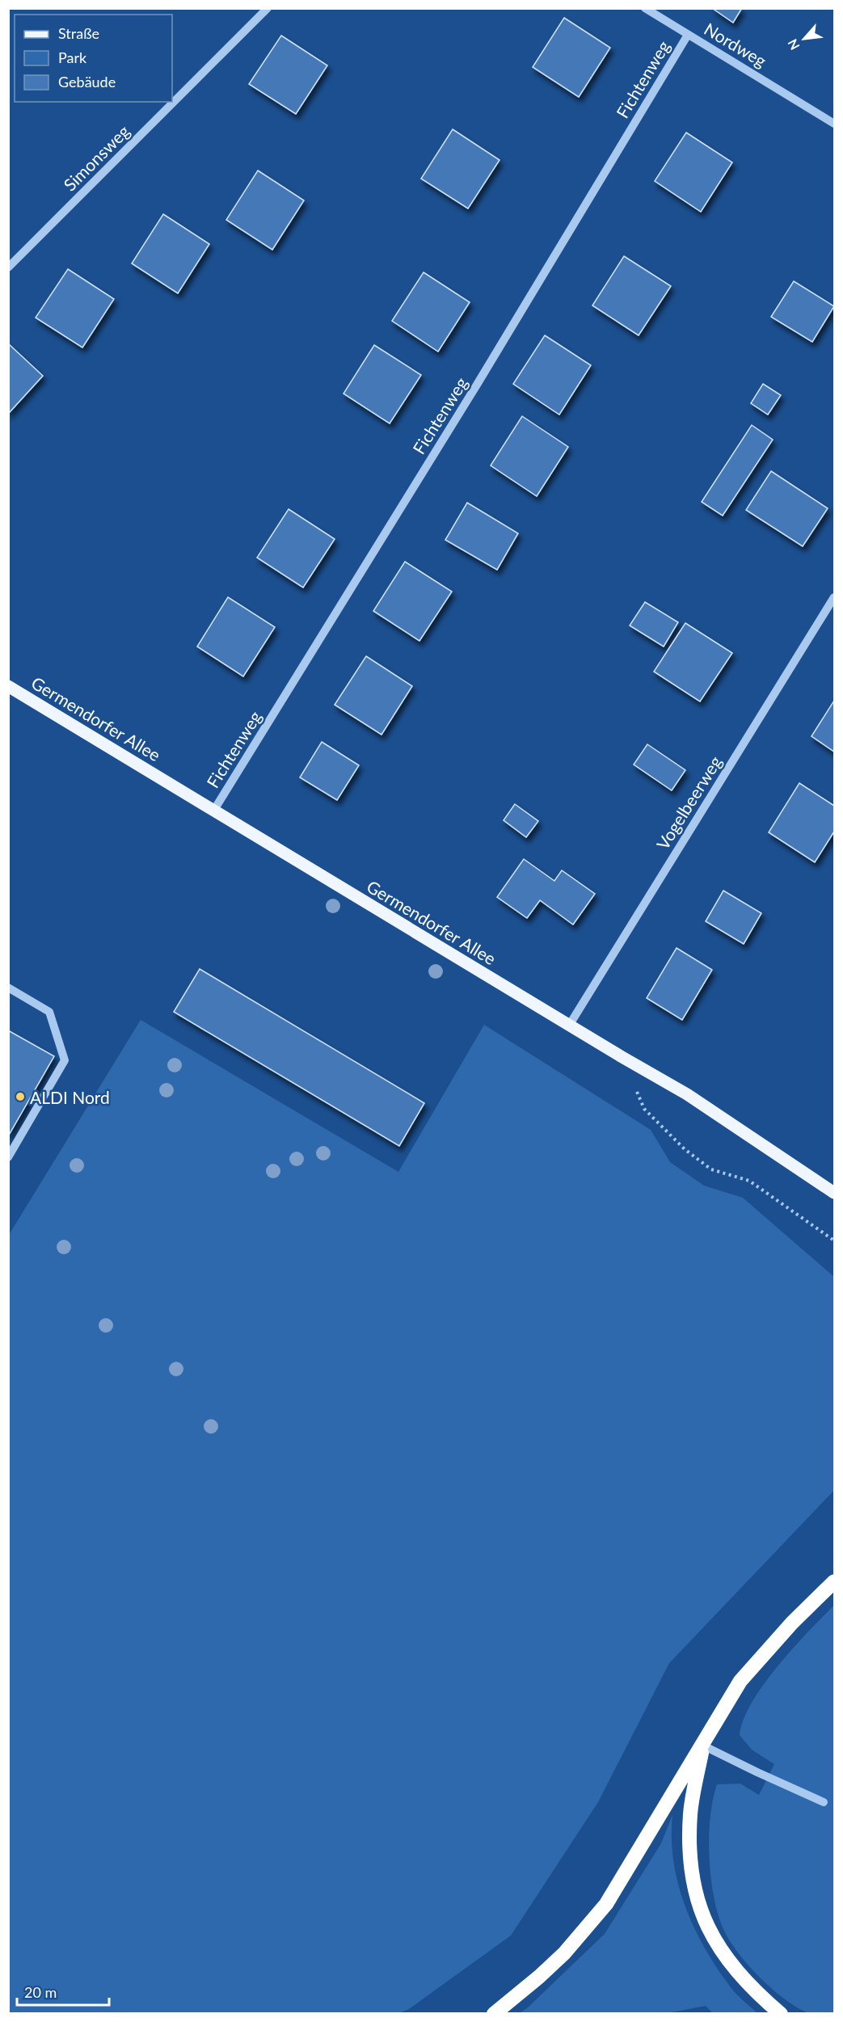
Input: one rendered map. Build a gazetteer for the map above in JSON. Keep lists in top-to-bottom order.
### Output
{
  "streets": {
    "main road": ["Germendorfer Allee"],
    "street": [
      "Nordweg",
      "Fichtenweg",
      "Simonsweg",
      "Vogelbeerweg"
    ]
  },
  "crossings": [
    ["Nordweg", "Fichtenweg"],
    ["Fichtenweg", "Germendorfer Allee"],
    ["Germendorfer Allee", "Vogelbeerweg"]
  ],
  "places": ["ALDI Nord"],
  "legend": ["Straße", "Park", "Gebäude"],
  "scale_bar": "20 m",
  "north": "bottom left"
}
